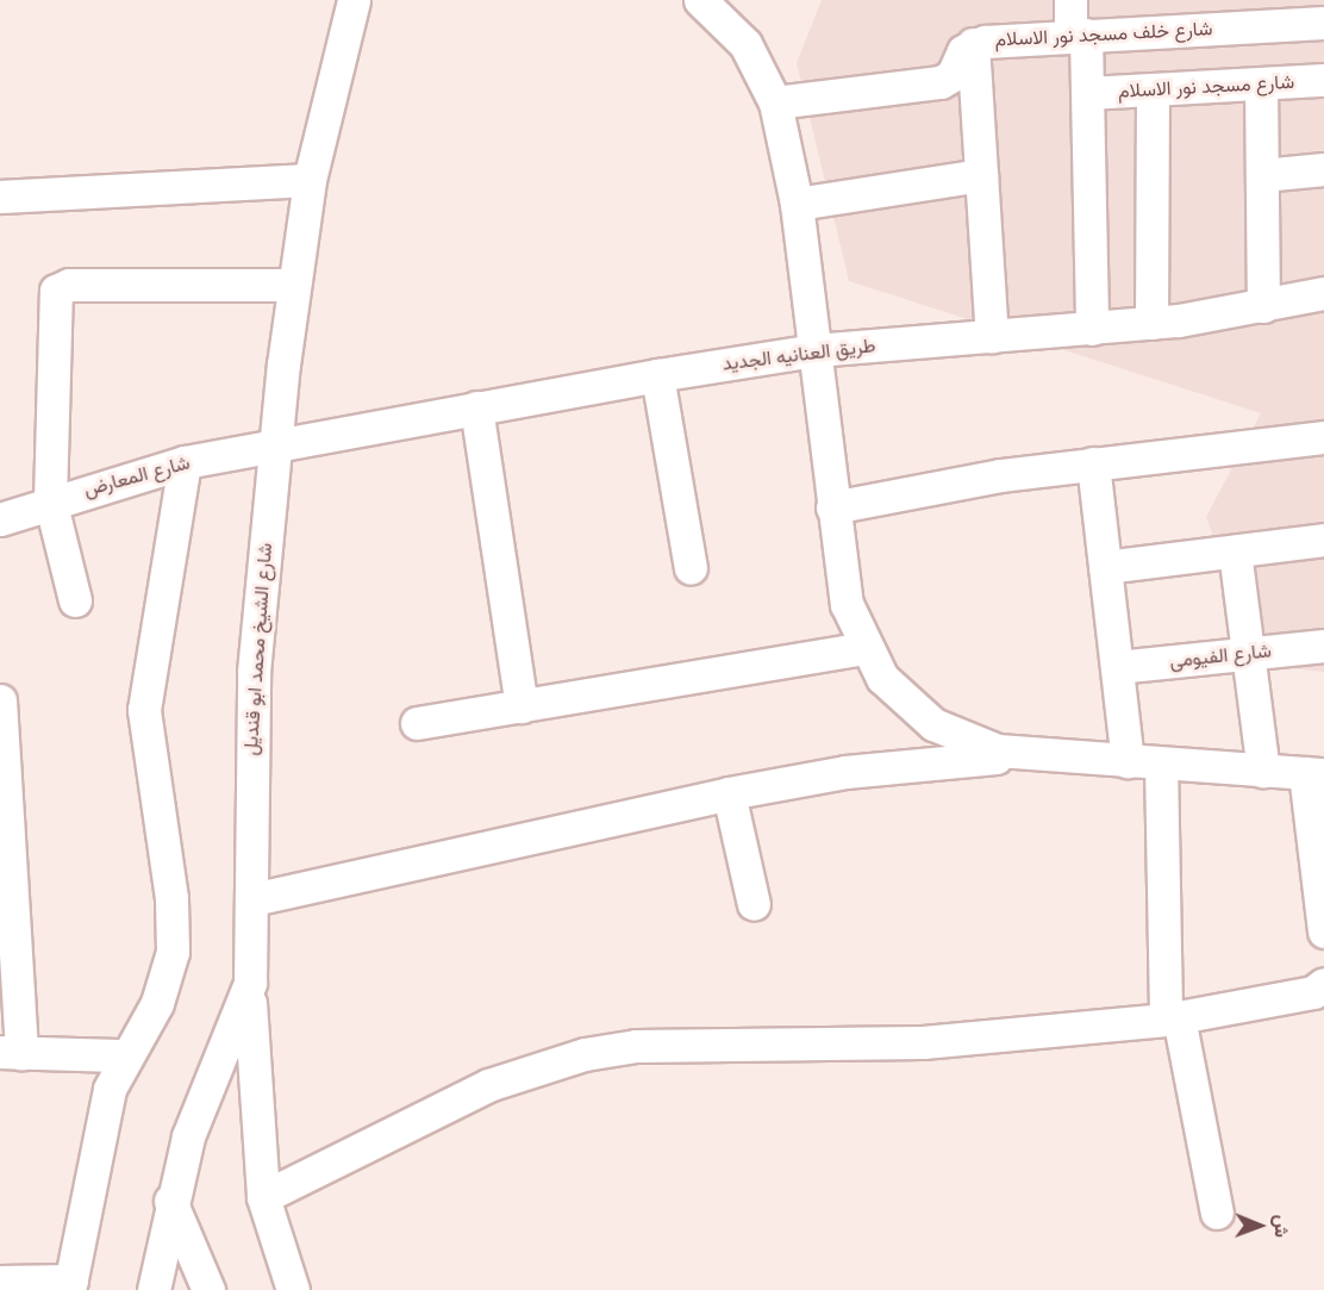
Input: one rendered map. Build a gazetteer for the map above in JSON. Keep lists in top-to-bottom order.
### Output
{
  "streets": {
    "street": [
      "شارع خلف مسجد نور الاسلام",
      "شارع مسجد نور الاسلام",
      "طريق العنانيه الجديد",
      "شارع المعارض",
      "شارع الشيخ محمد ابو قنديل",
      "شارع الفيومى"
    ]
  },
  "crossings": [
    ["طريق العنانيه الجديد", "شارع المعارض"],
    ["طريق العنانيه الجديد", "شارع الشيخ محمد ابو قنديل"],
    ["شارع المعارض", "شارع الشيخ محمد ابو قنديل"]
  ],
  "north": "right"
}
